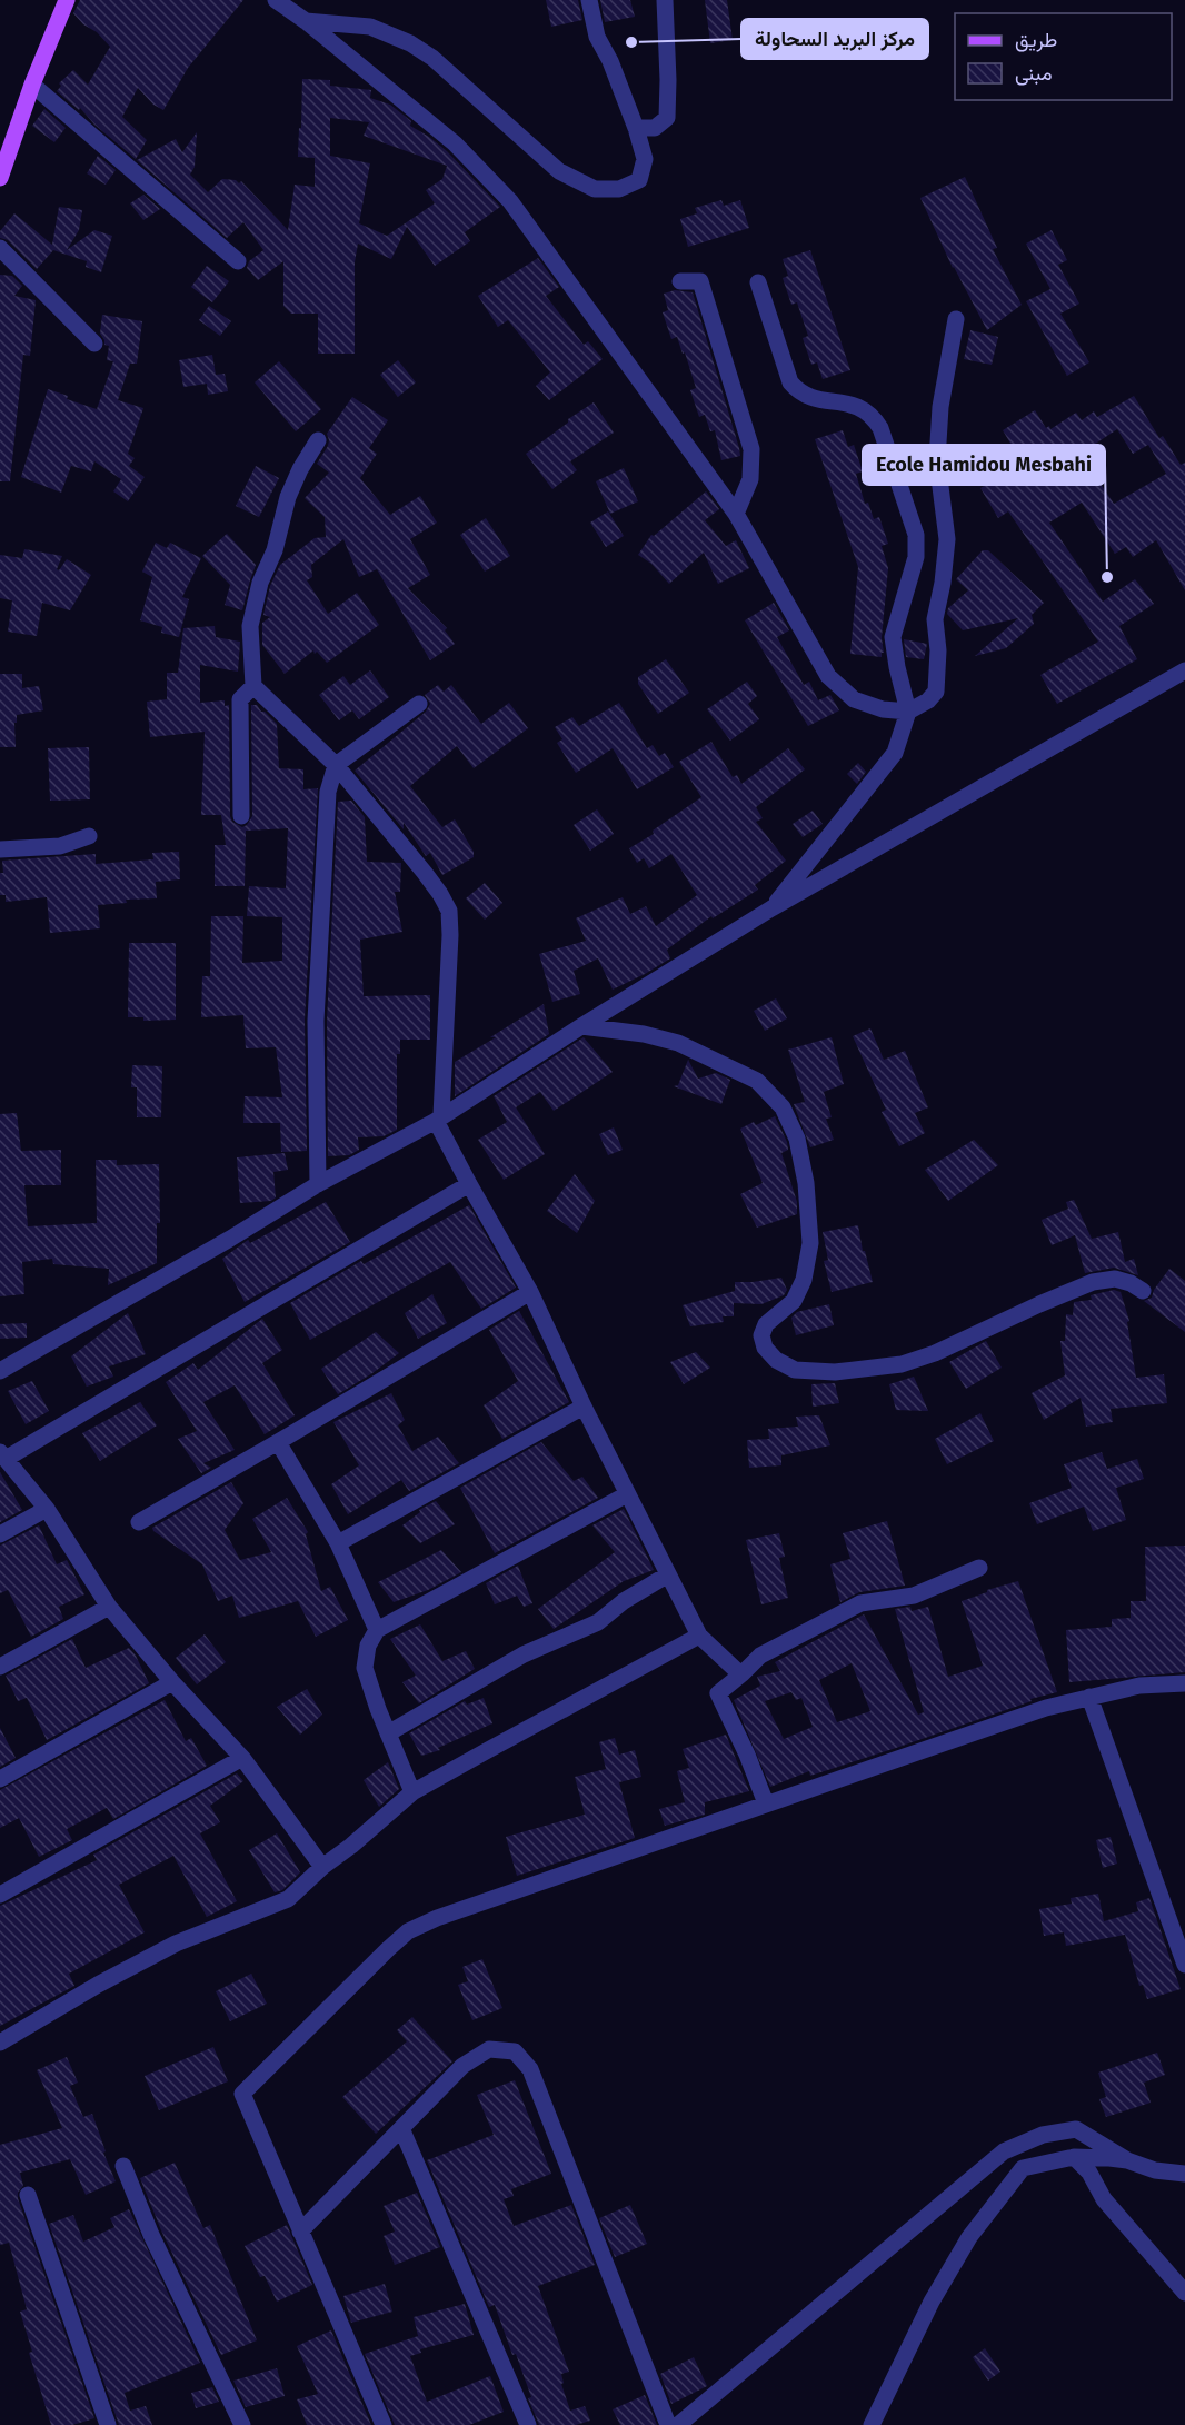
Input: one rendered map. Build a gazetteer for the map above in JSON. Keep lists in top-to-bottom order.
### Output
{
  "places": ["مركز البريد السحاولة", "Ecole Hamidou Mesbahi"],
  "legend": ["طريق", "مبنى"]
}
